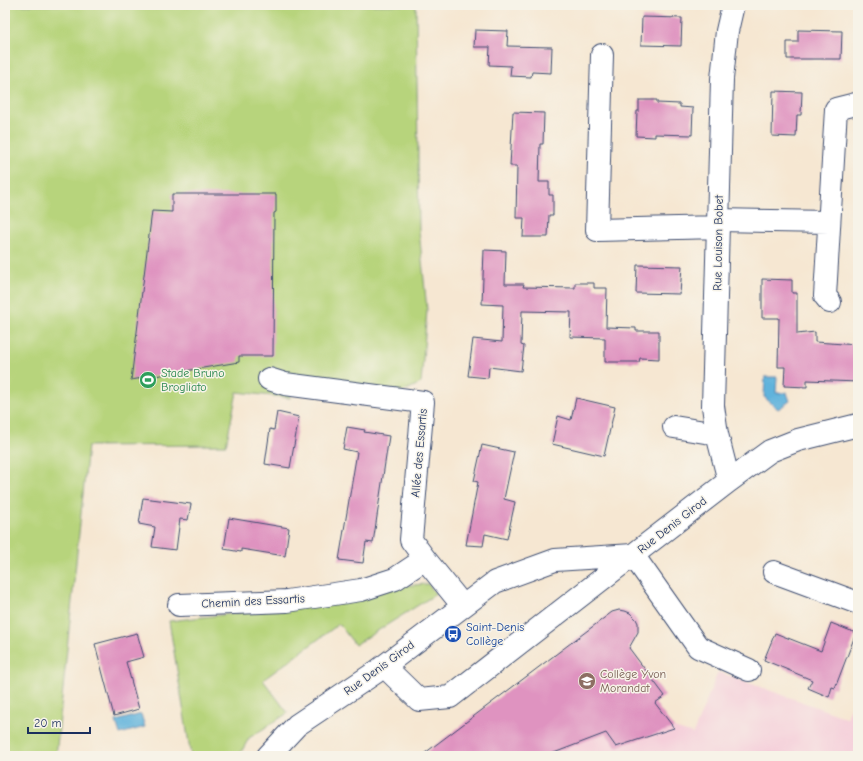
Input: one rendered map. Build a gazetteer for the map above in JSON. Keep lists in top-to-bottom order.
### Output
{
  "streets": {
    "street": [
      "Rue Louison Bobet",
      "Allée des Essartis",
      "Rue Denis Girod",
      "Chemin des Essartis"
    ]
  },
  "crossings": [
    ["Rue Louison Bobet", "Rue Denis Girod"],
    ["Allée des Essartis", "Chemin des Essartis"]
  ],
  "places": {
    "sports": ["Stade Bruno Brogliato"],
    "bus stop": ["Saint-Denis Collège"],
    "school or university": ["Collège Yvon Morandat"]
  },
  "scale_bar": "20 m"
}
